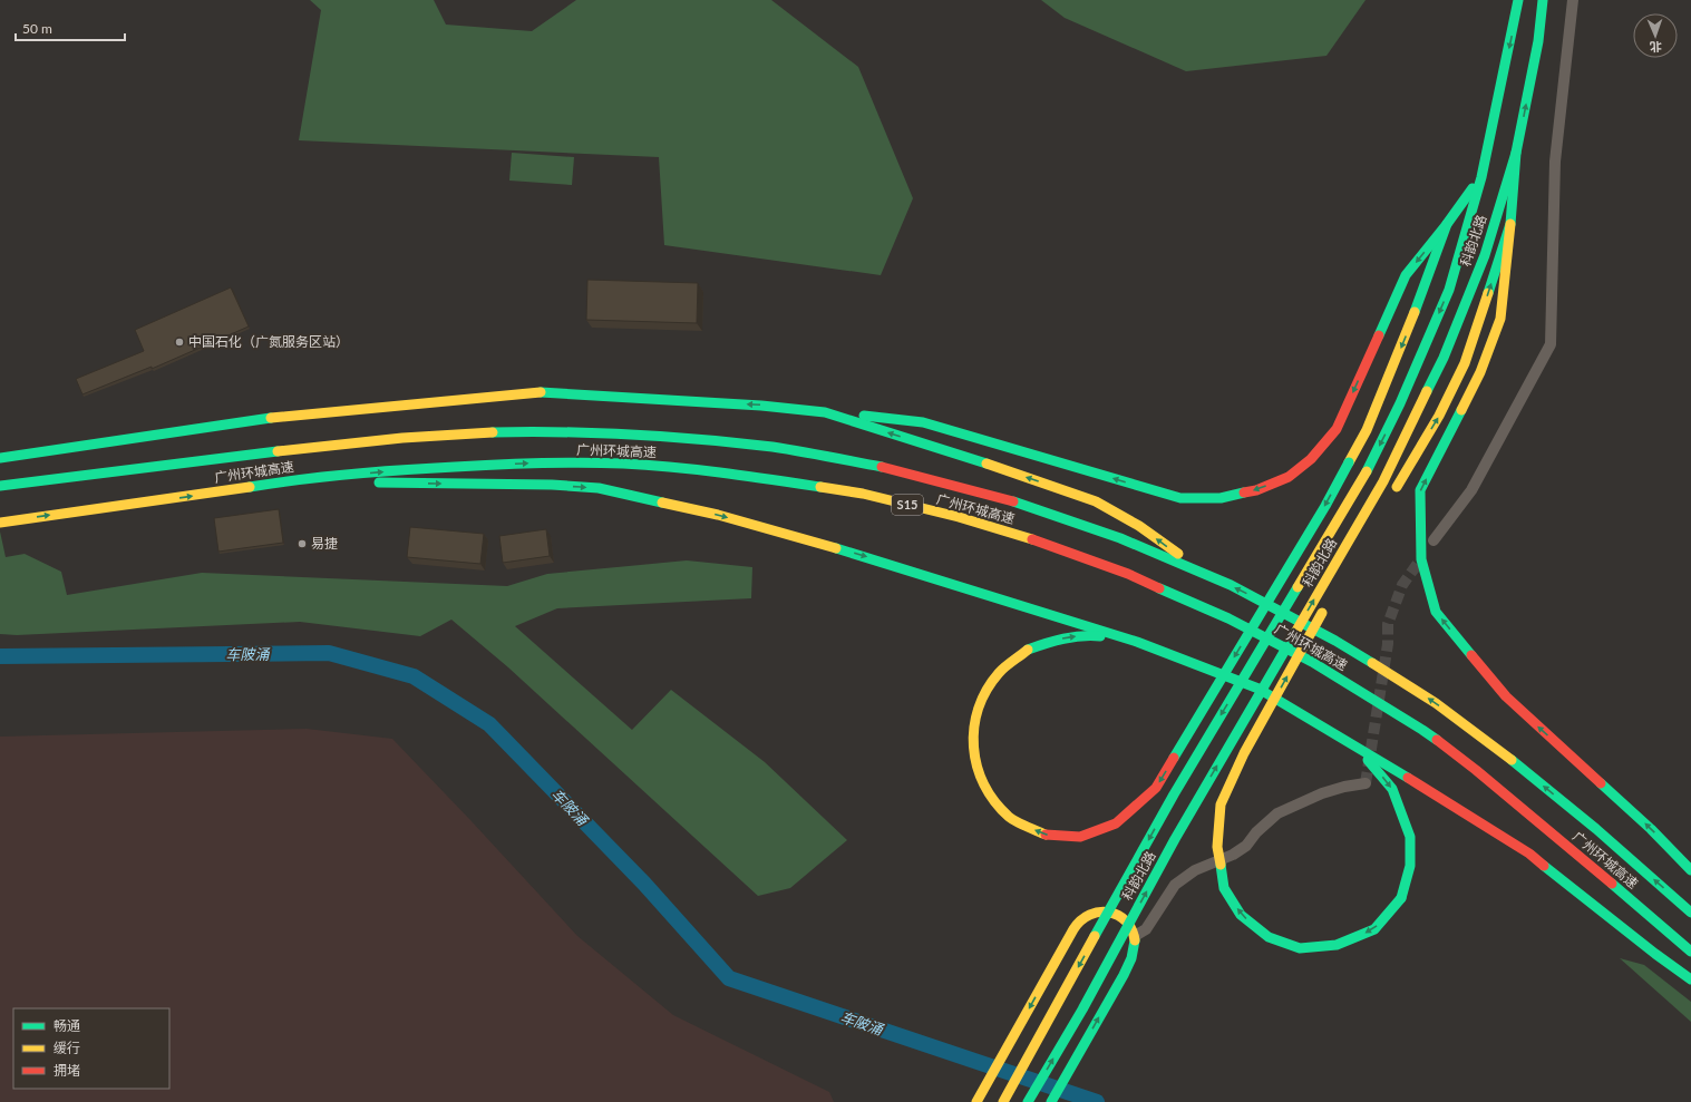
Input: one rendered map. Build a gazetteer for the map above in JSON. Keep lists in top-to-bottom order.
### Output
{
  "streets": {
    "main road": ["科韵北路", "广州环城高速", "S15"]
  },
  "water": ["车陂涌"],
  "places": ["中国石化（广氮服务区站）", "易捷"],
  "legend": ["畅通", "缓行", "拥堵"],
  "scale_bar": "50 m",
  "north": "bottom"
}
